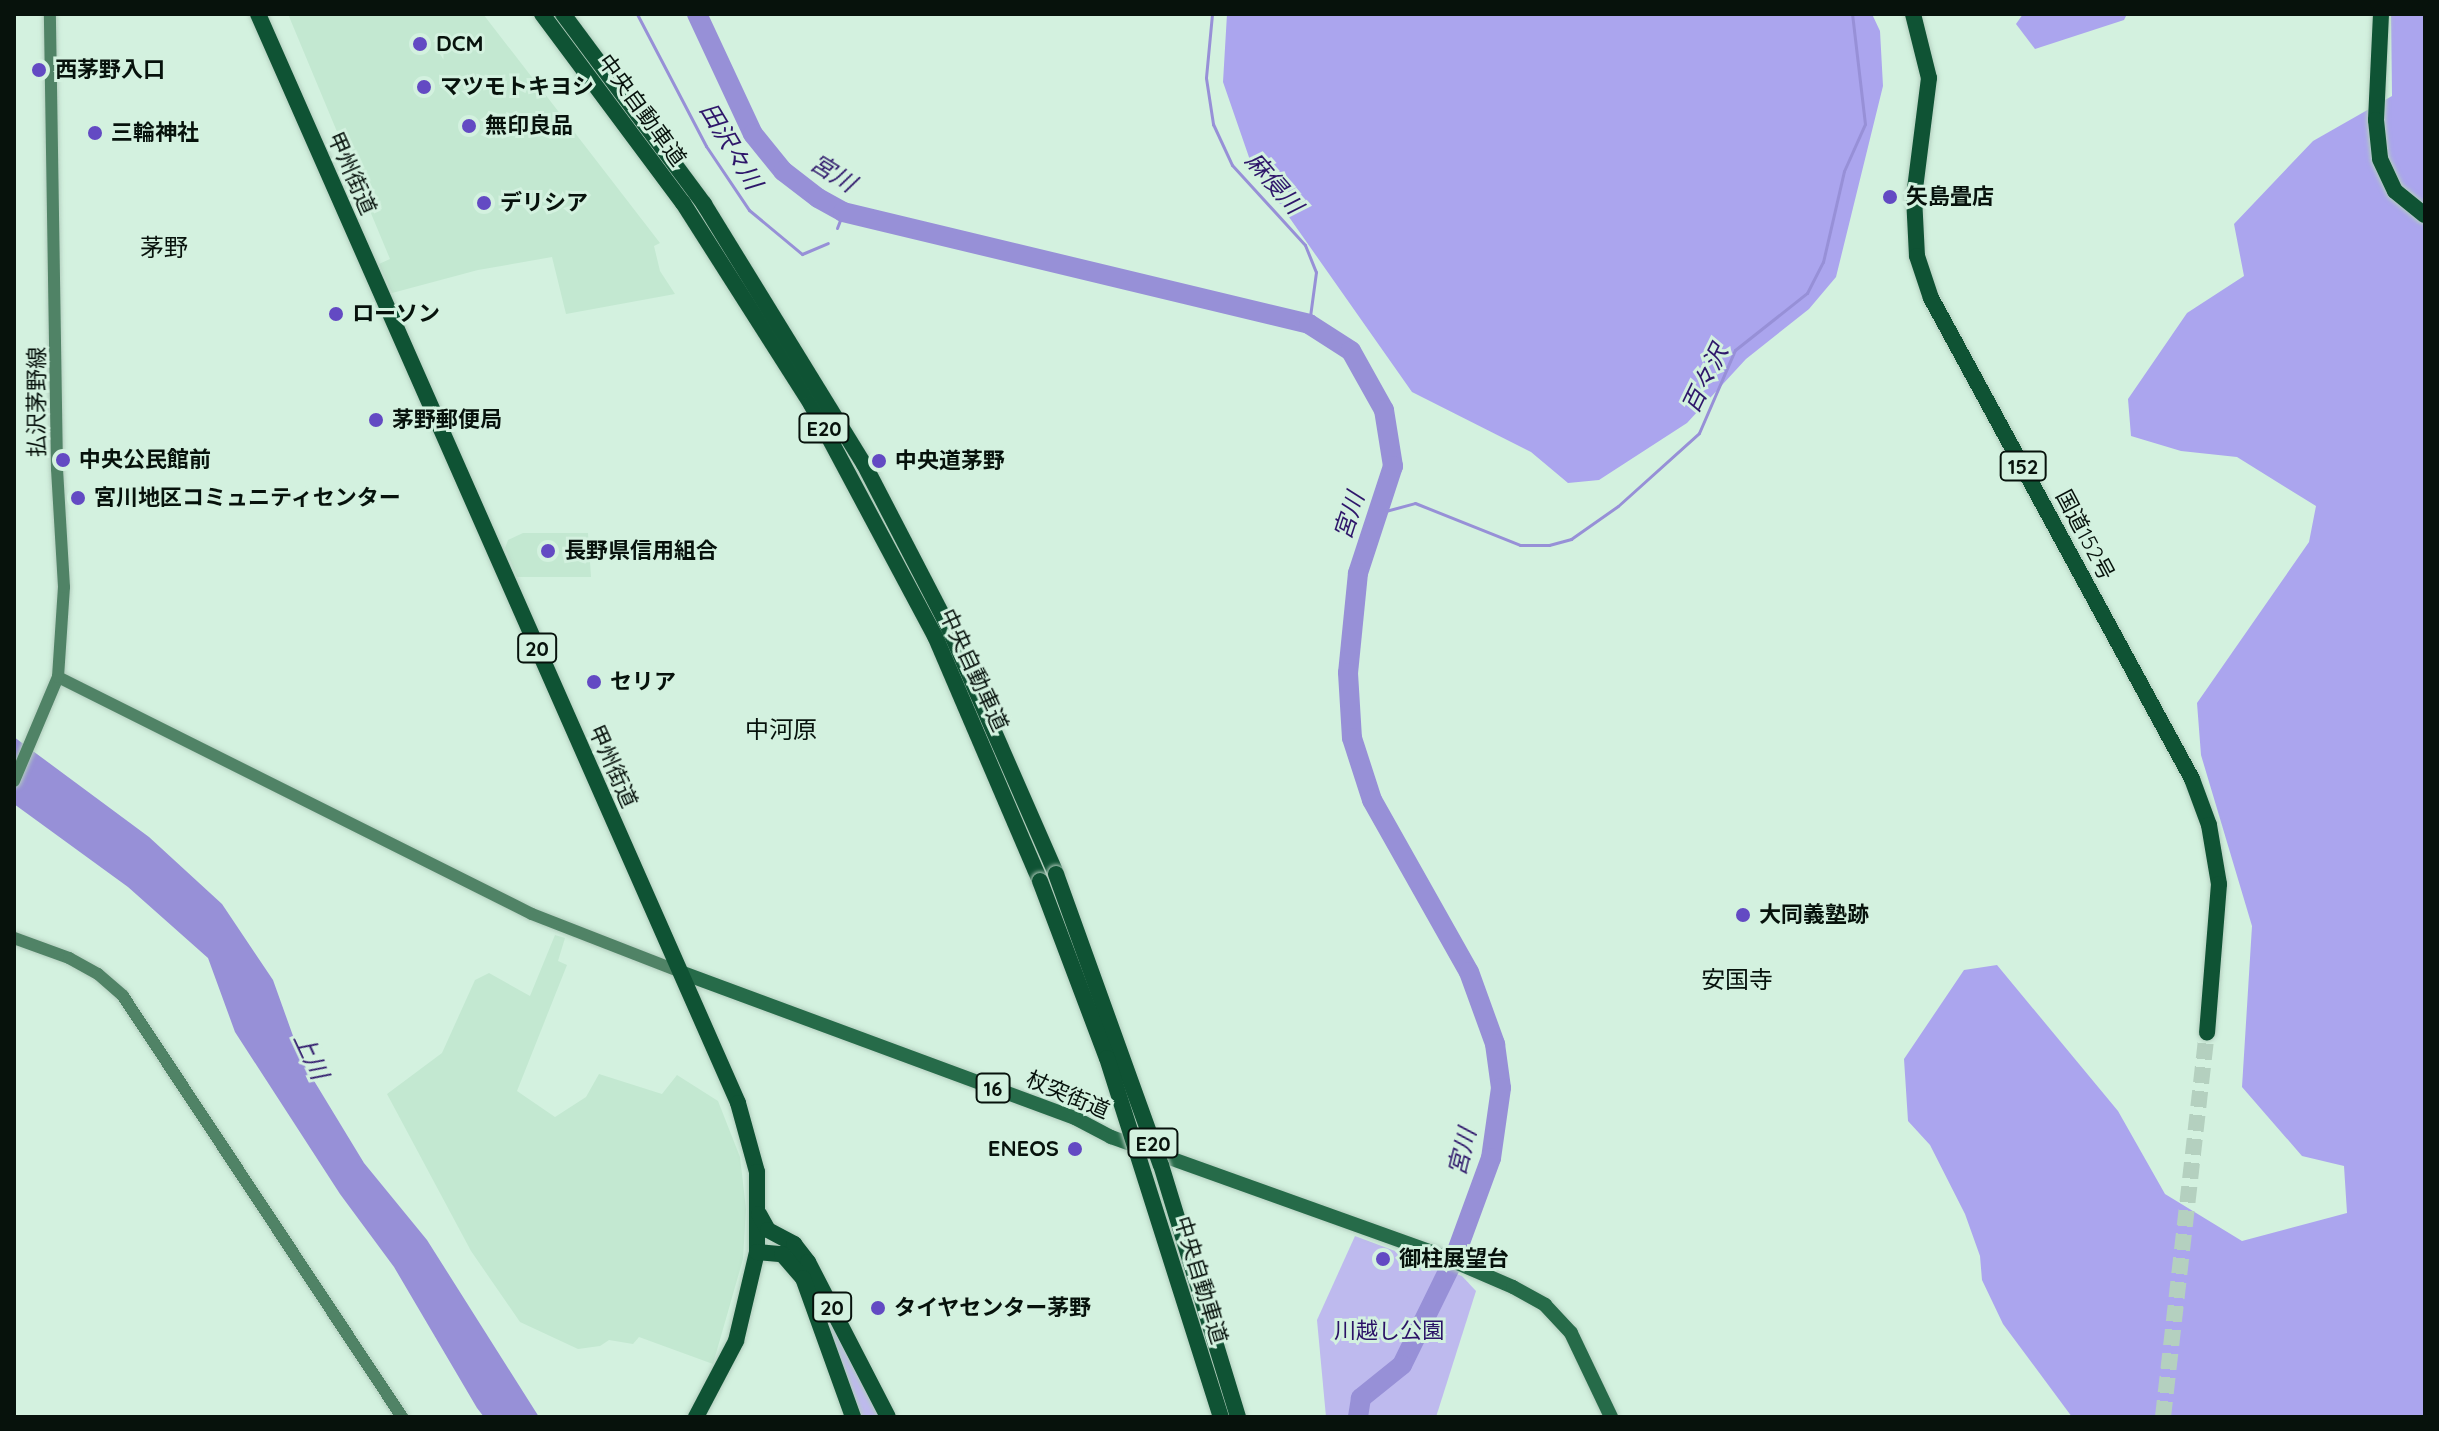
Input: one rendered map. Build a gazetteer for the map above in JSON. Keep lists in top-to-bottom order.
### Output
{
  "streets": {
    "highway": [
      "中央自動車道",
      "甲州街道",
      "E20",
      "152",
      "国道152号",
      "20"
    ],
    "main road": ["16", "杖突街道"],
    "street": ["払沢茅野線"]
  },
  "crossings": [
    ["甲州街道", "20"],
    ["甲州街道", "杖突街道"]
  ],
  "districts": ["茅野", "中河原", "安国寺"],
  "water": [
    "田沢々川",
    "宮川",
    "麻侵川",
    "百々沢",
    "上川"
  ],
  "parks": ["川越し公園"],
  "places": [
    "DCM",
    "西茅野入口",
    "マツモトキヨシ",
    "無印良品",
    "三輪神社",
    "矢島畳店",
    "デリシア",
    "ローソン",
    "茅野郵便局",
    "中央公民館前",
    "中央道茅野",
    "宮川地区コミュニティセンター",
    "長野県信用組合",
    "セリア",
    "大同義塾跡",
    "ENEOS",
    "御柱展望台",
    "タイヤセンター茅野"
  ]
}
